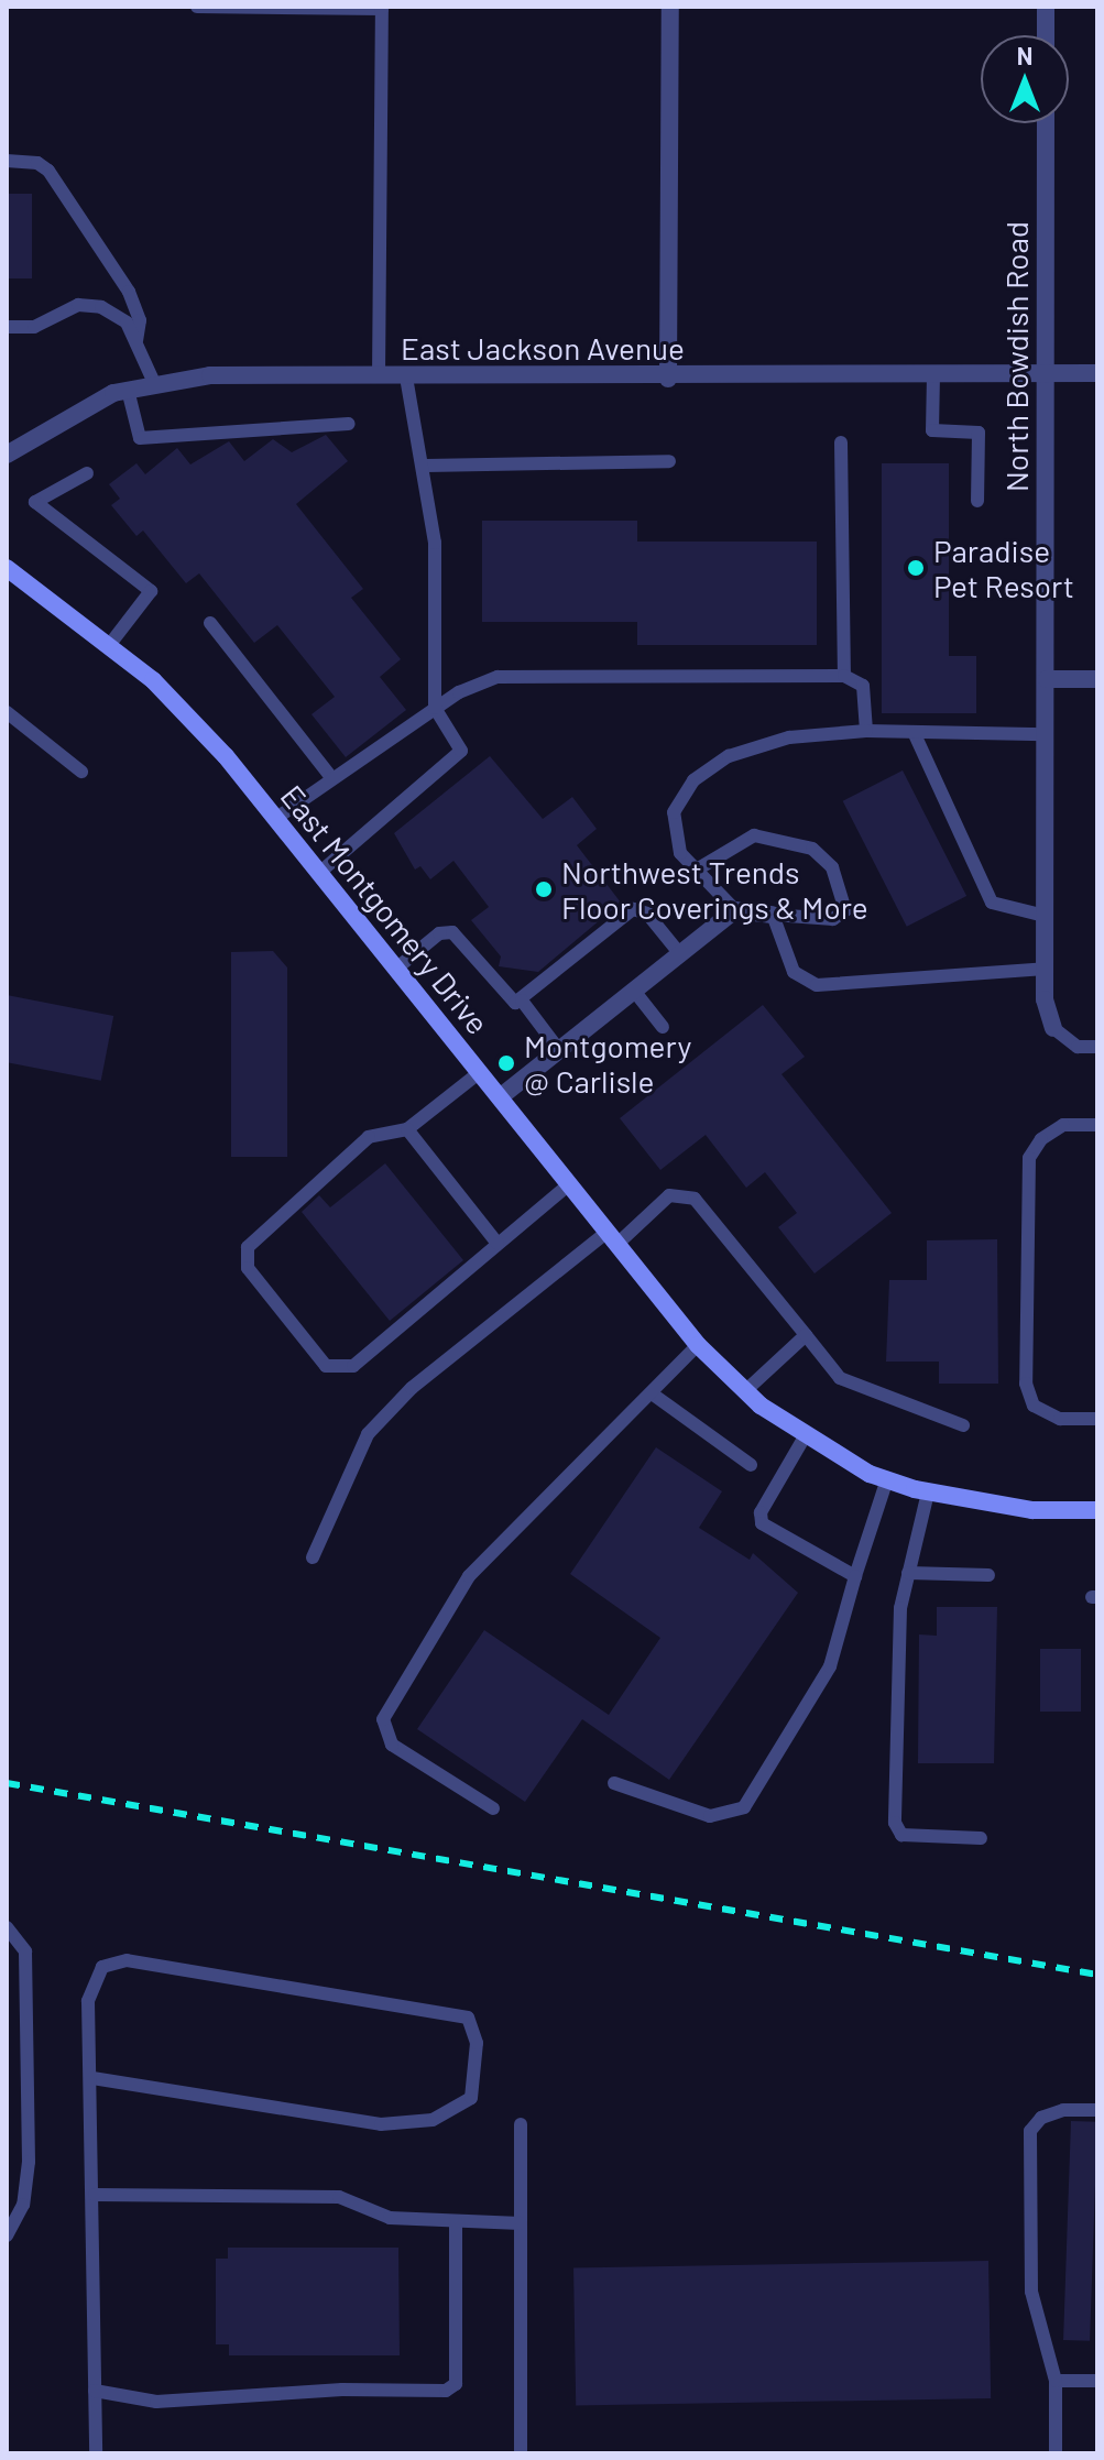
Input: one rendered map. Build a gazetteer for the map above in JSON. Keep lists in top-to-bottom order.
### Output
{
  "streets": {
    "main road": ["East Montgomery Drive"],
    "street": ["East Jackson Avenue", "North Bowdish Road"]
  },
  "crossings": [
    ["East Jackson Avenue", "North Bowdish Road"]
  ],
  "places": ["Paradise Pet Resort", "Northwest Trends Floor Coverings & More", "Montgomery @ Carlisle"],
  "north": "top"
}
